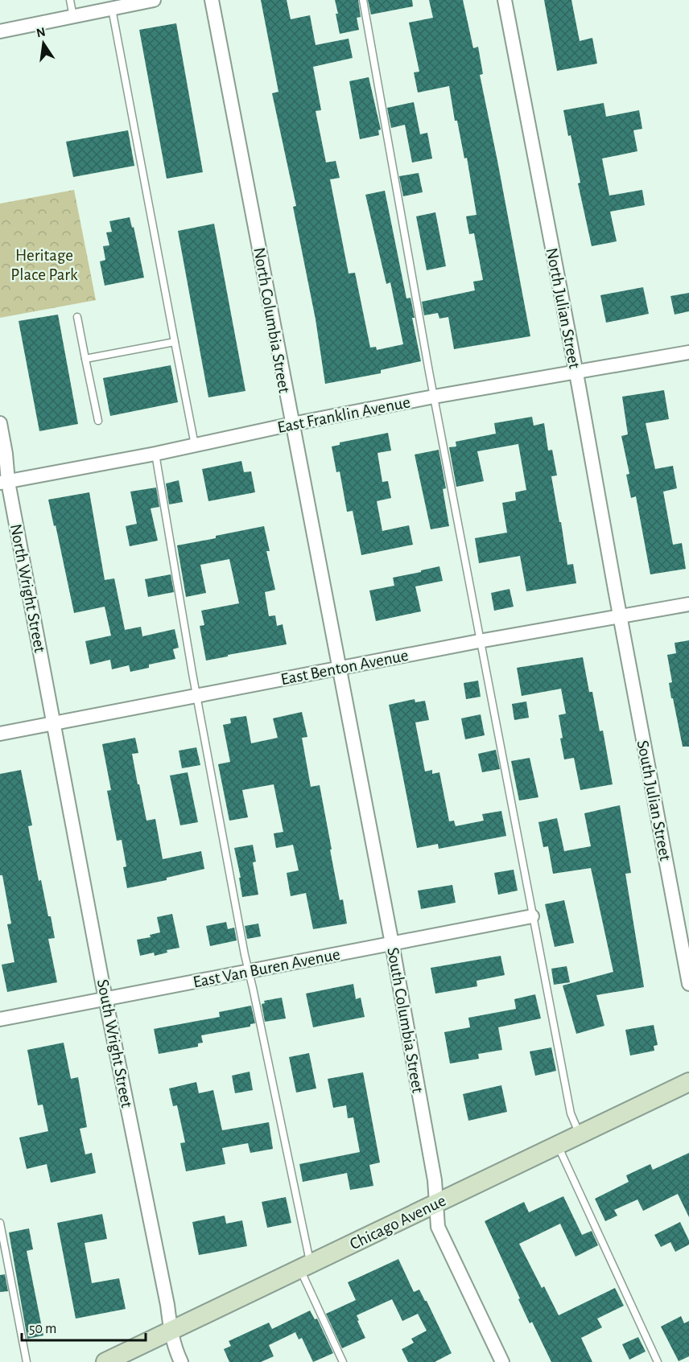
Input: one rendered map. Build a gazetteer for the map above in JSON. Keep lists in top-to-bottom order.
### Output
{
  "streets": {
    "main road": ["Chicago Avenue"],
    "street": [
      "North Julian Street",
      "North Columbia Street",
      "East Franklin Avenue",
      "North Wright Street",
      "East Benton Avenue",
      "South Julian Street",
      "East Van Buren Avenue",
      "South Columbia Street",
      "South Wright Street"
    ]
  },
  "crossings": [
    ["North Julian Street", "East Franklin Avenue"],
    ["North Julian Street", "East Benton Avenue"],
    ["North Julian Street", "South Julian Street"],
    ["North Columbia Street", "East Franklin Avenue"],
    ["North Columbia Street", "East Benton Avenue"],
    ["North Columbia Street", "South Columbia Street"],
    ["East Franklin Avenue", "North Wright Street"],
    ["North Wright Street", "East Benton Avenue"],
    ["North Wright Street", "South Wright Street"],
    ["East Benton Avenue", "South Julian Street"],
    ["East Benton Avenue", "South Columbia Street"],
    ["East Benton Avenue", "South Wright Street"],
    ["East Van Buren Avenue", "South Columbia Street"],
    ["East Van Buren Avenue", "South Wright Street"],
    ["South Columbia Street", "Chicago Avenue"],
    ["South Wright Street", "Chicago Avenue"]
  ],
  "parks": ["Heritage Place Park"],
  "scale_bar": "50 m",
  "north": "top"
}
